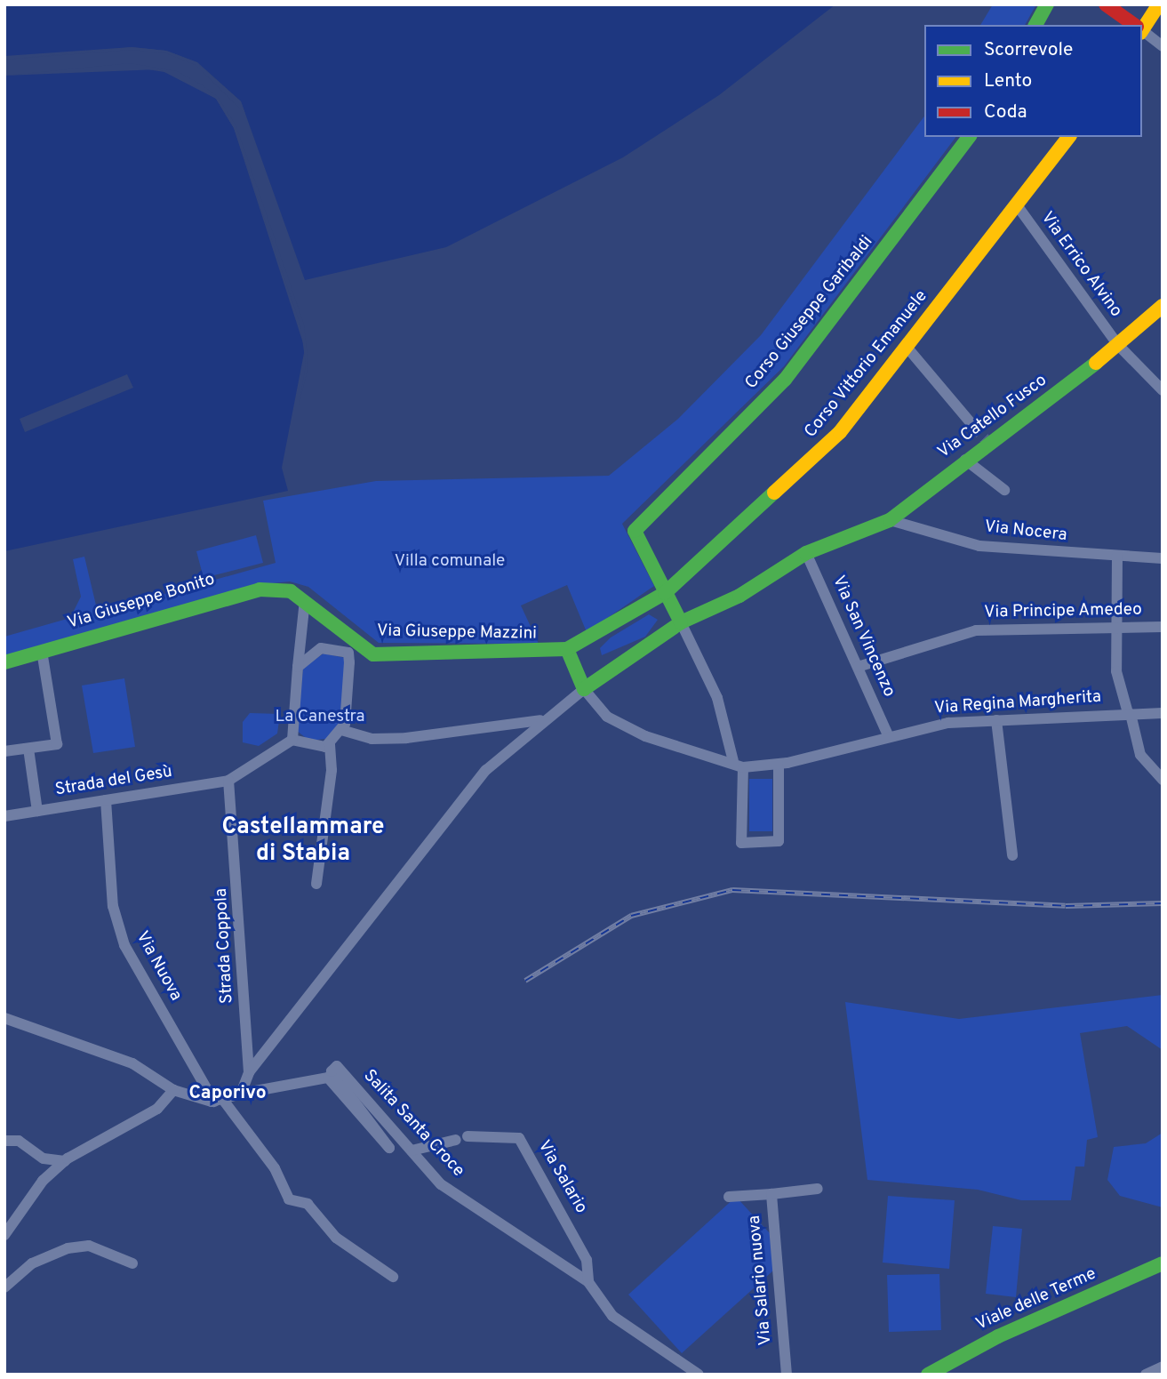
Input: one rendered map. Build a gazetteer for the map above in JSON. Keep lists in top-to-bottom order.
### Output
{
  "streets": {
    "street": [
      "Via Errico Alvino",
      "Corso Giuseppe Garibaldi",
      "Corso Vittorio Emanuele",
      "Via Catello Fusco",
      "Via Nocera",
      "Via Giuseppe Bonito",
      "Via Principe Amedeo",
      "Via Giuseppe Mazzini",
      "Via San Vincenzo",
      "Via Regina Margherita",
      "Strada del Gesù",
      "Strada Coppola",
      "Via Nuova",
      "Salita Santa Croce",
      "Via Salario",
      "Via Salario nuova",
      "Viale delle Terme"
    ]
  },
  "crossings": [
    ["Via Errico Alvino", "Corso Vittorio Emanuele"],
    ["Via Errico Alvino", "Via Catello Fusco"],
    ["Corso Giuseppe Garibaldi", "Corso Vittorio Emanuele"],
    ["Corso Vittorio Emanuele", "Via Giuseppe Mazzini"],
    ["Via Catello Fusco", "Via Nocera"],
    ["Via Catello Fusco", "Via San Vincenzo"],
    ["Via Giuseppe Bonito", "Via Giuseppe Mazzini"],
    ["Via Principe Amedeo", "Via San Vincenzo"],
    ["Via San Vincenzo", "Via Regina Margherita"],
    ["Strada del Gesù", "Strada Coppola"],
    ["Strada del Gesù", "Via Nuova"],
    ["Salita Santa Croce", "Via Salario"]
  ],
  "districts": ["Castellammare di Stabia", "Caporivo"],
  "parks": ["Villa comunale", "La Canestra"],
  "legend": ["Scorrevole", "Lento", "Coda"]
}
